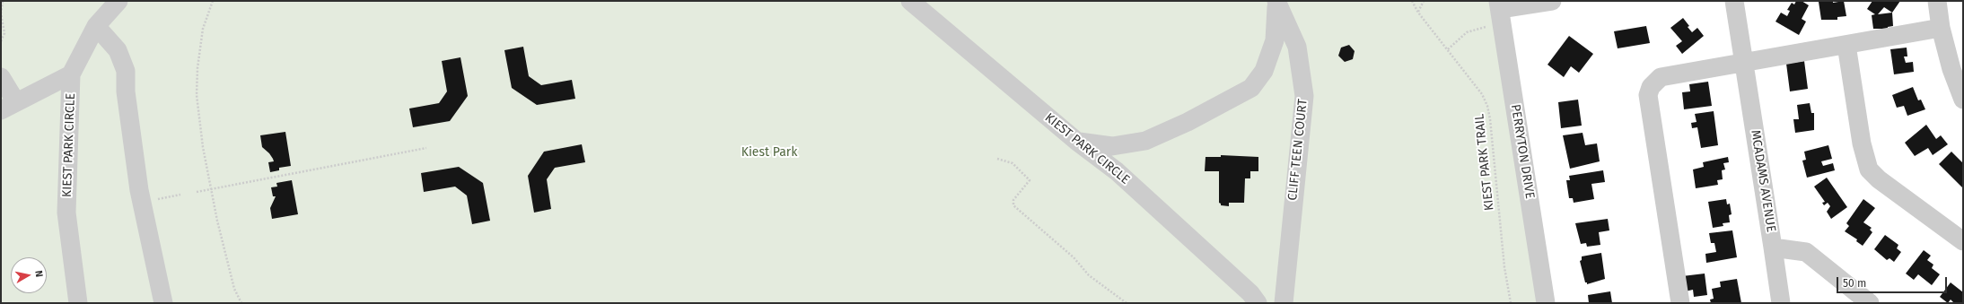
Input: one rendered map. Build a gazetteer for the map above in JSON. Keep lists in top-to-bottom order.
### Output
{
  "streets": {
    "street": [
      "KIEST PARK CIRCLE",
      "CLIFF TEEN COURT",
      "PERRYTON DRIVE",
      "MCADAMS AVENUE"
    ],
    "path": ["KIEST PARK TRAIL"]
  },
  "crossings": [
    ["KIEST PARK CIRCLE", "CLIFF TEEN COURT"]
  ],
  "parks": ["Kiest Park"],
  "scale_bar": "50 m",
  "north": "right"
}
